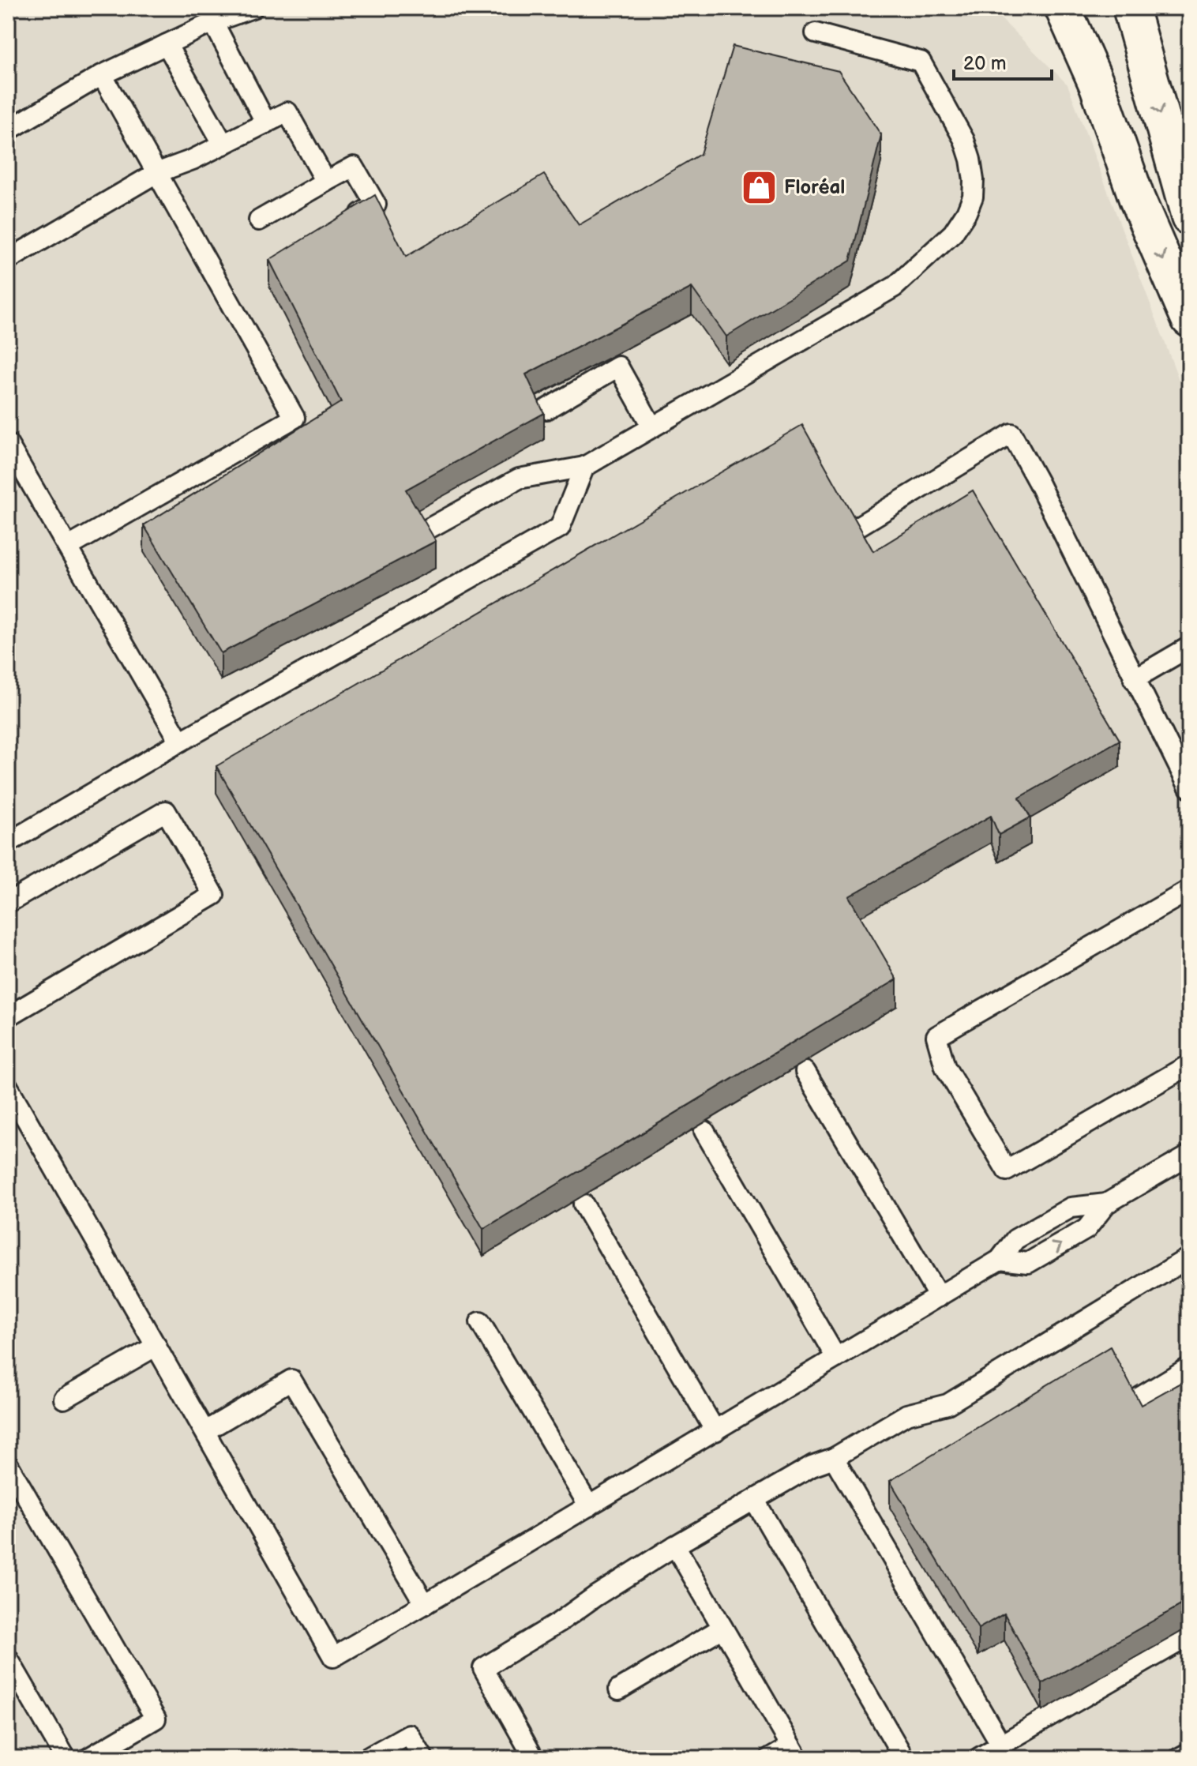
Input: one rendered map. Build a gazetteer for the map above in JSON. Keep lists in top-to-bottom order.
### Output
{
  "places": {
    "shop": ["Floréal"]
  },
  "scale_bar": "20 m"
}
